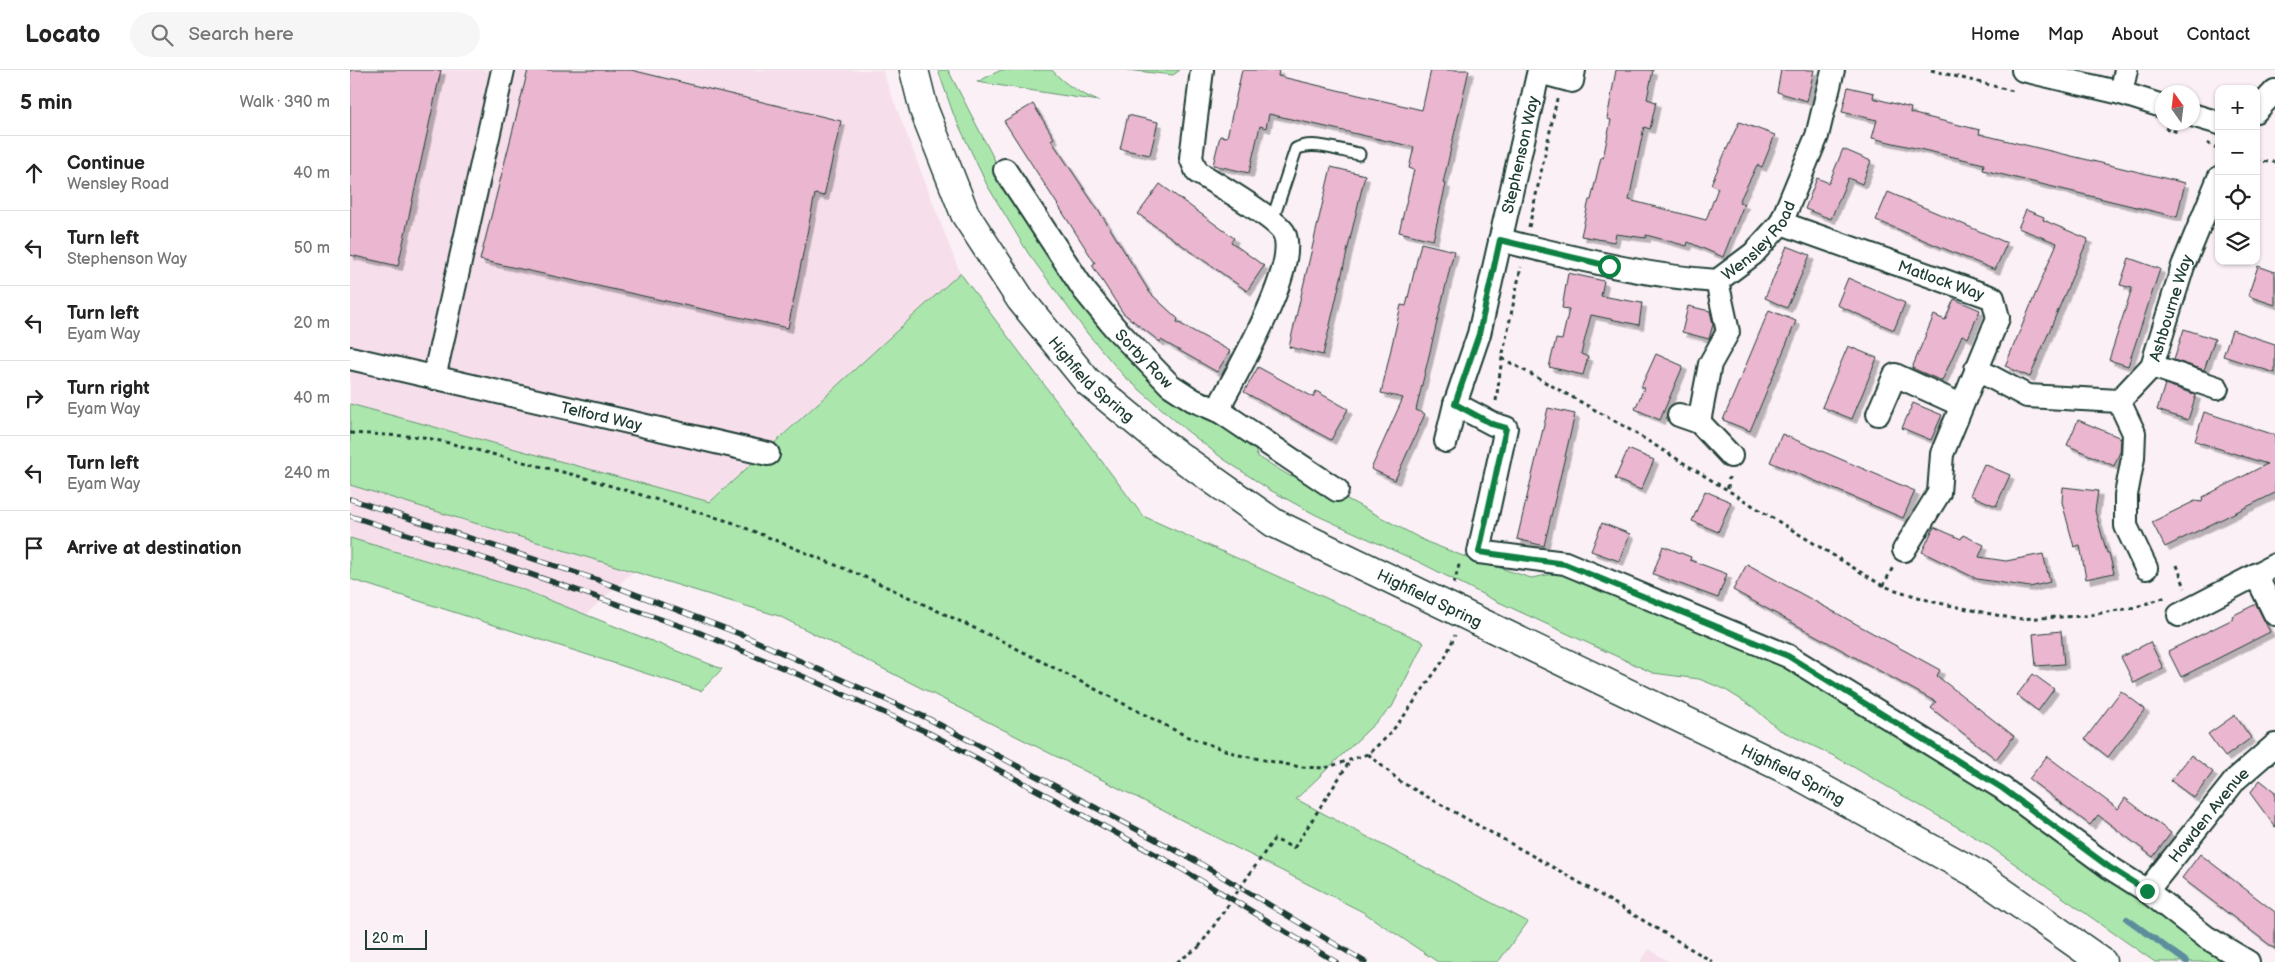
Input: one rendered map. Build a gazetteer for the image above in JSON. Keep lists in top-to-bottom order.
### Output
{
  "streets": {
    "main road": ["Highfield Spring"],
    "street": [
      "Stephenson Way",
      "Wensley Road",
      "Matlock Way",
      "Ashbourne Way",
      "Sorby Row",
      "Telford Way",
      "Howden Avenue"
    ]
  },
  "crossings": [
    ["Stephenson Way", "Wensley Road"],
    ["Wensley Road", "Matlock Way"]
  ],
  "scale_bar": "20 m",
  "north": "top",
  "page": {
    "header": "Locato",
    "search": "Search here",
    "nav": [
      "Home",
      "Map",
      "About",
      "Contact"
    ],
    "heading": ["5 min", "Walk · 390 m"],
    "map_buttons": ["+", "−"],
    "list": [
      ["Continue", "Wensley Road", "40 m"],
      ["Turn left", "Stephenson Way", "50 m"],
      ["Turn left", "Eyam Way", "20 m"],
      ["Turn right", "Eyam Way", "40 m"],
      ["Turn left", "Eyam Way", "240 m"],
      "Arrive at destination"
    ],
    "scale": "20 m"
  }
}
